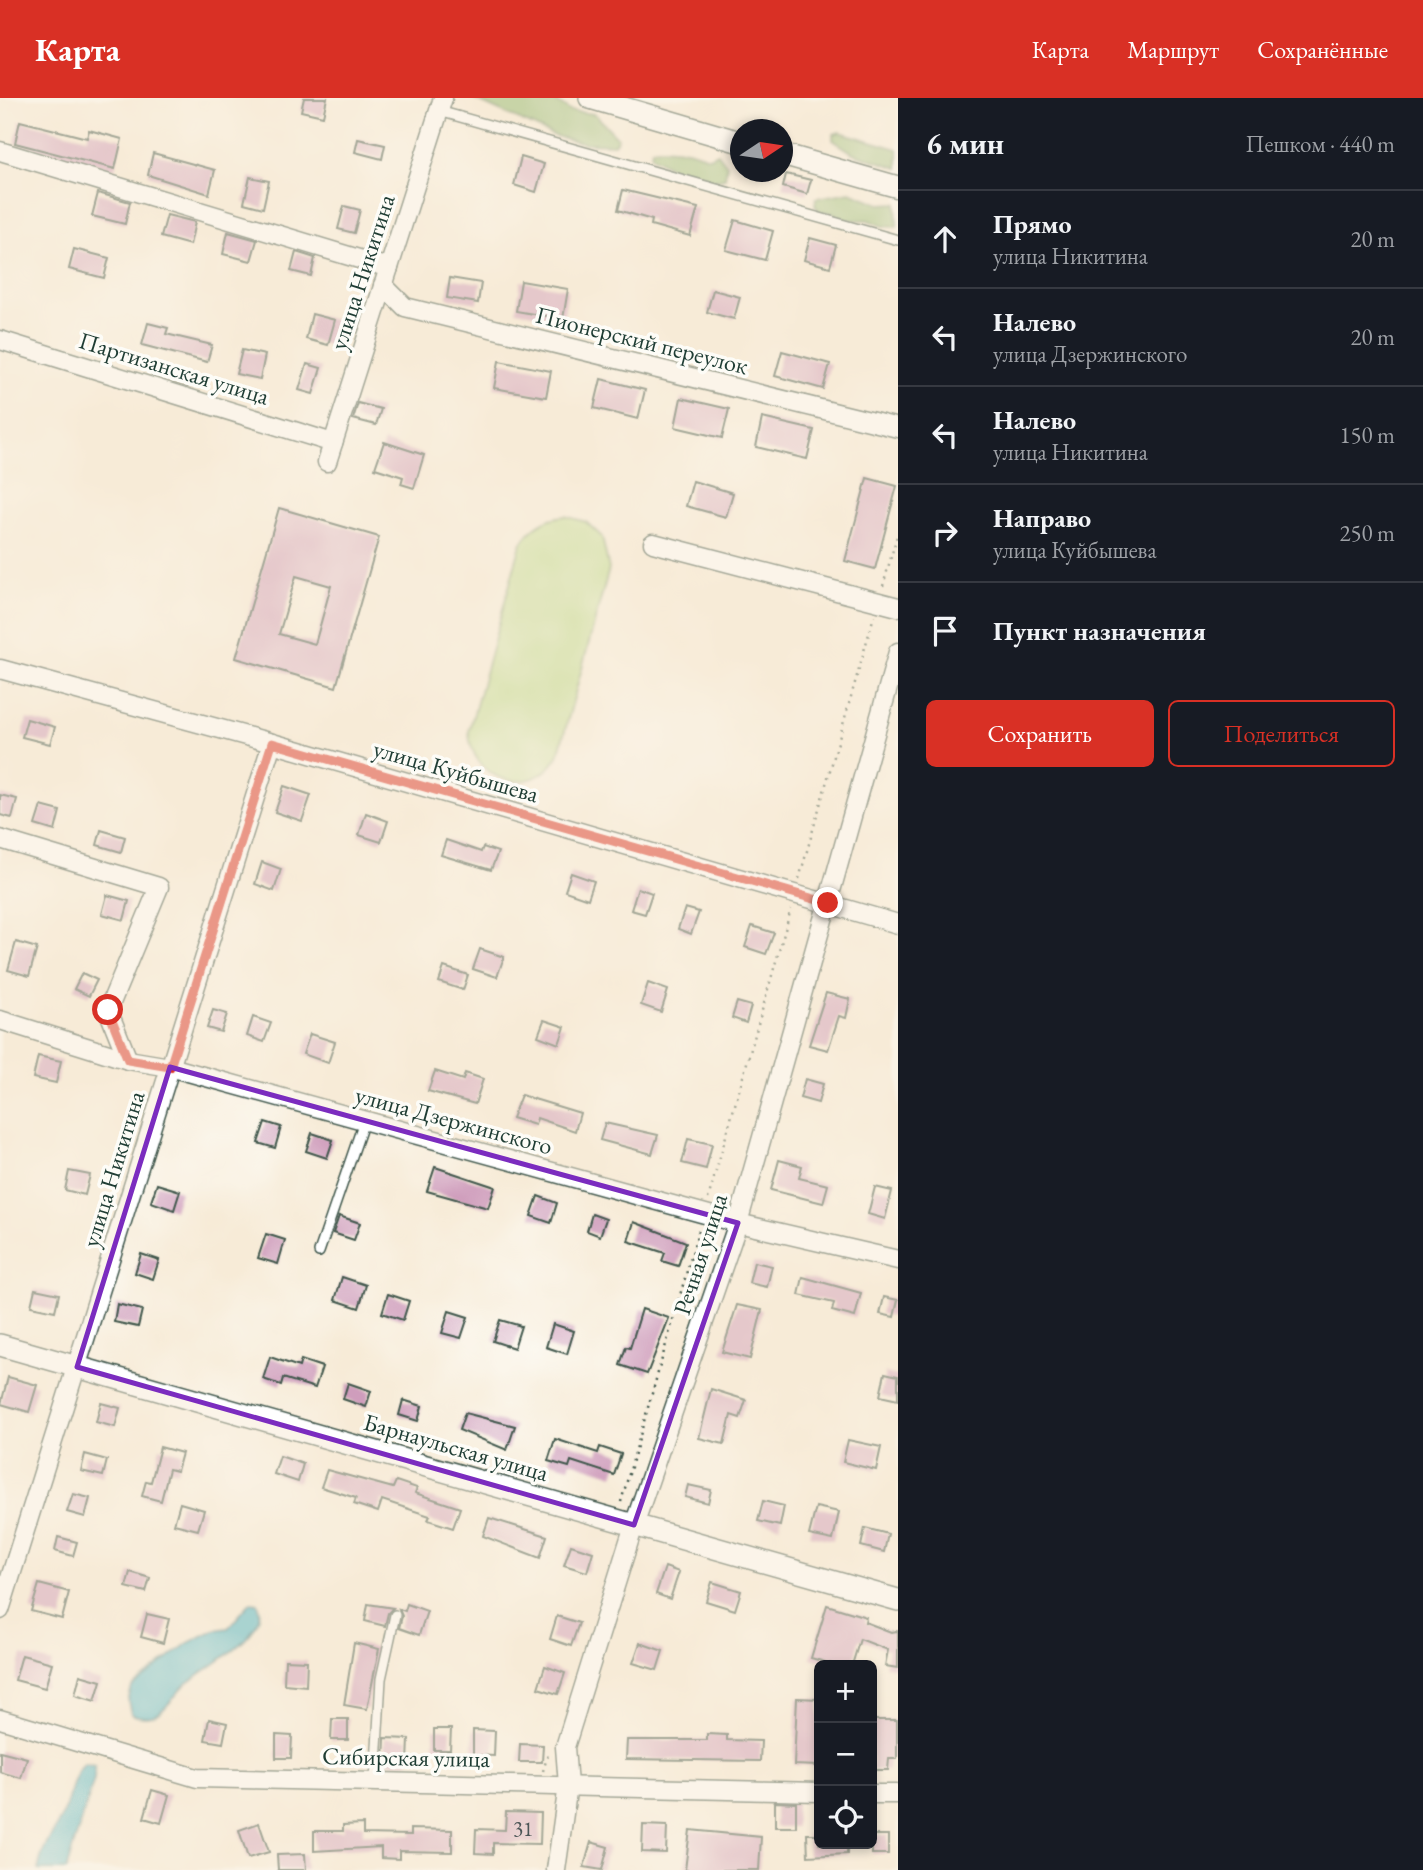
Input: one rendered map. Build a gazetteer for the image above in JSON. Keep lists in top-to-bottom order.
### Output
{
  "streets": {
    "street": [
      "улица Никитина",
      "Пионерский переулок",
      "Партизанская улица",
      "улица Куйбышева",
      "улица Дзержинского",
      "Речная улица",
      "Барнаульская улица",
      "Сибирская улица"
    ]
  },
  "crossings": [
    ["улица Никитина", "Пионерский переулок"],
    ["улица Никитина", "Партизанская улица"],
    ["улица Никитина", "улица Куйбышева"],
    ["улица Никитина", "улица Дзержинского"],
    ["улица Никитина", "Барнаульская улица"],
    ["улица Куйбышева", "Речная улица"],
    ["улица Дзержинского", "Речная улица"],
    ["Речная улица", "Барнаульская улица"],
    ["Речная улица", "Сибирская улица"]
  ],
  "house_numbers": ["31"],
  "north": "right",
  "page": {
    "header": "Карта",
    "nav": ["Карта", "Маршрут", "Сохранённые"],
    "heading": ["6 мин", "Пешком · 440 m"],
    "list": [
      ["Прямо", "улица Никитина", "20 m"],
      ["Налево", "улица Дзержинского", "20 m"],
      ["Налево", "улица Никитина", "150 m"],
      ["Направо", "улица Куйбышева", "250 m"],
      "Пункт назначения"
    ],
    "buttons": ["Сохранить", "Поделиться"],
    "map_buttons": ["+", "−"]
  }
}
